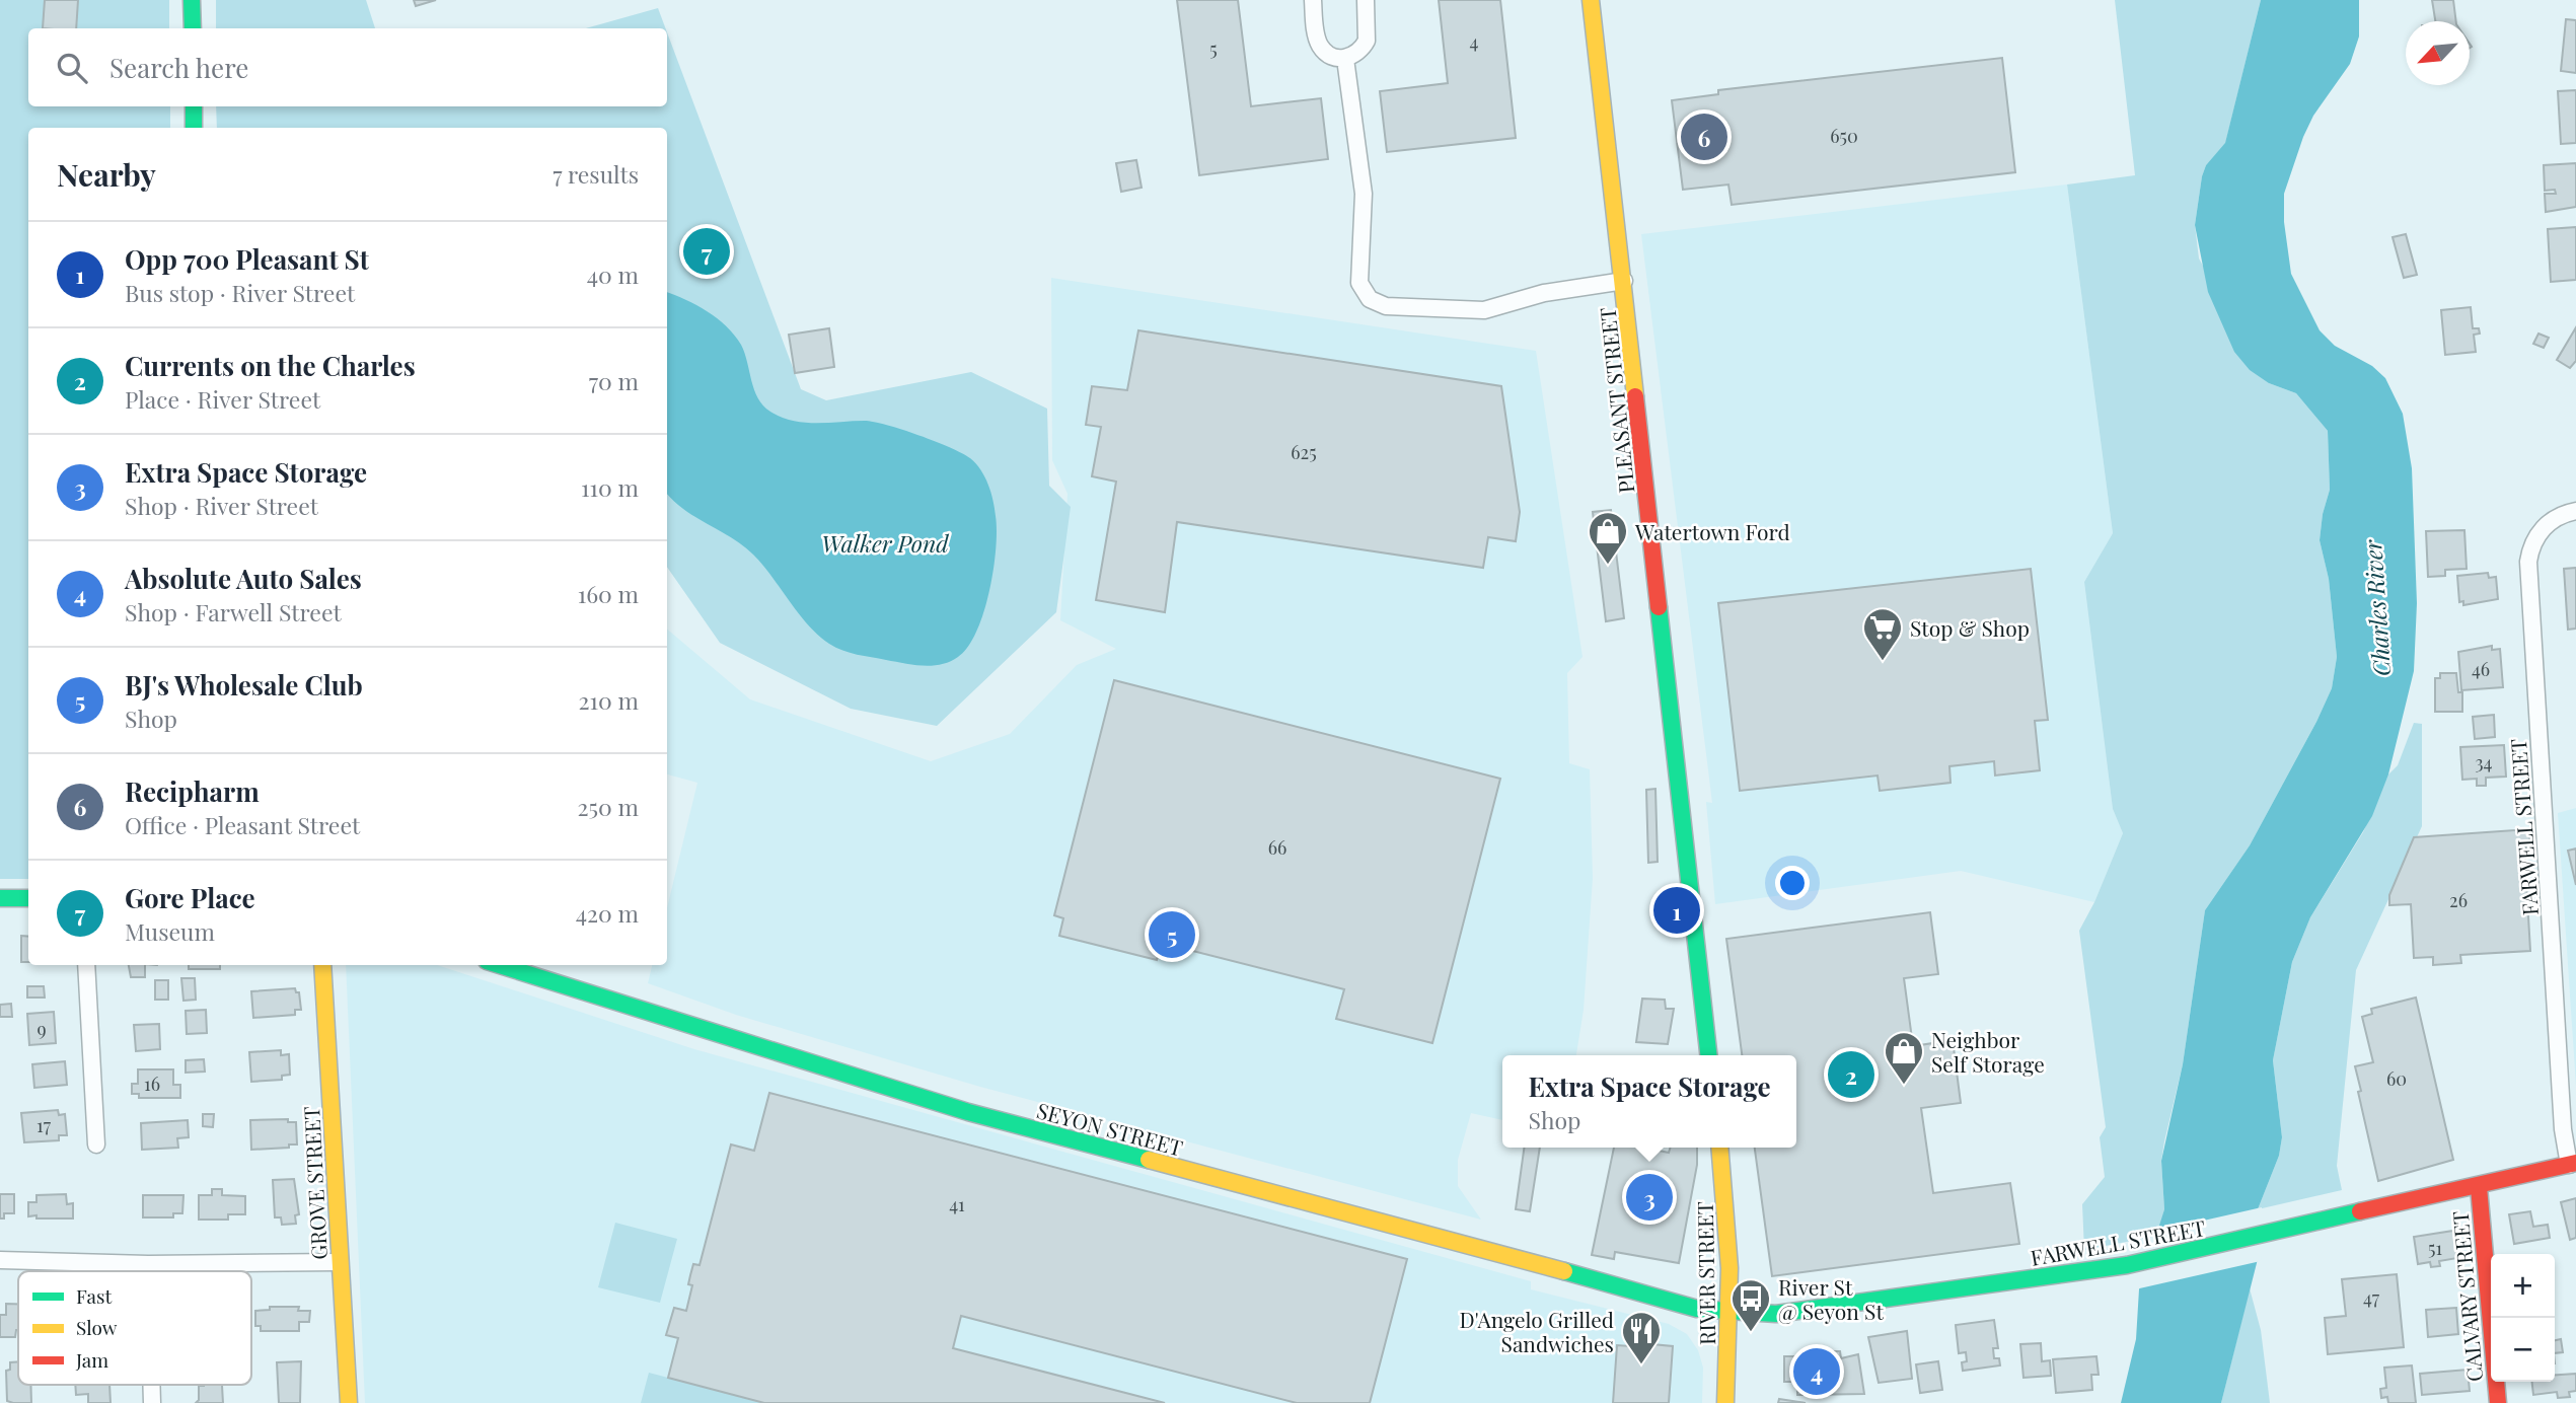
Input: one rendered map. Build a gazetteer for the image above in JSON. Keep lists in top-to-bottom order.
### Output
{
  "streets": {
    "street": [
      "PLEASANT STREET",
      "FARWELL STREET",
      "SEYON STREET",
      "GROVE STREET",
      "RIVER STREET",
      "CALVARY STREET"
    ]
  },
  "crossings": [
    ["FARWELL STREET", "SEYON STREET"],
    ["FARWELL STREET", "RIVER STREET"],
    ["FARWELL STREET", "CALVARY STREET"],
    ["SEYON STREET", "RIVER STREET"]
  ],
  "water": ["Walker Pond", "Charles River"],
  "places": {
    "shop": ["Watertown Ford", "Neighbor Self Storage"],
    "supermarket": ["Stop & Shop"],
    "bus stop": ["River St @ Seyon St"],
    "restaurant": ["D'Angelo Grilled Sandwiches"]
  },
  "house_numbers": [
    "4",
    "5",
    "650",
    "625",
    "46",
    "34",
    "66",
    "26",
    "9",
    "60",
    "16",
    "17",
    "41",
    "51",
    "47"
  ],
  "legend": ["Fast", "Slow", "Jam"],
  "north": "bottom left",
  "page": {
    "search": "Search here",
    "pins": [
      "6",
      "7",
      "1",
      "5",
      "2",
      "3",
      "4"
    ],
    "heading": ["Nearby", "7 results"],
    "list": [
      {
        "mark": "1",
        "name": "Opp 700 Pleasant St",
        "note": "Bus stop · River Street",
        "value": "40 m"
      },
      {
        "mark": "2",
        "name": "Currents on the Charles",
        "note": "Place · River Street",
        "value": "70 m"
      },
      {
        "mark": "3",
        "name": "Extra Space Storage",
        "note": "Shop · River Street",
        "value": "110 m"
      },
      {
        "mark": "4",
        "name": "Absolute Auto Sales",
        "note": "Shop · Farwell Street",
        "value": "160 m"
      },
      {
        "mark": "5",
        "name": "BJ's Wholesale Club",
        "note": "Shop",
        "value": "210 m"
      },
      {
        "mark": "6",
        "name": "Recipharm",
        "note": "Office · Pleasant Street",
        "value": "250 m"
      },
      {
        "mark": "7",
        "name": "Gore Place",
        "note": "Museum",
        "value": "420 m"
      }
    ],
    "popup": ["Extra Space Storage", "Shop"],
    "map_buttons": ["+", "−"]
  }
}
